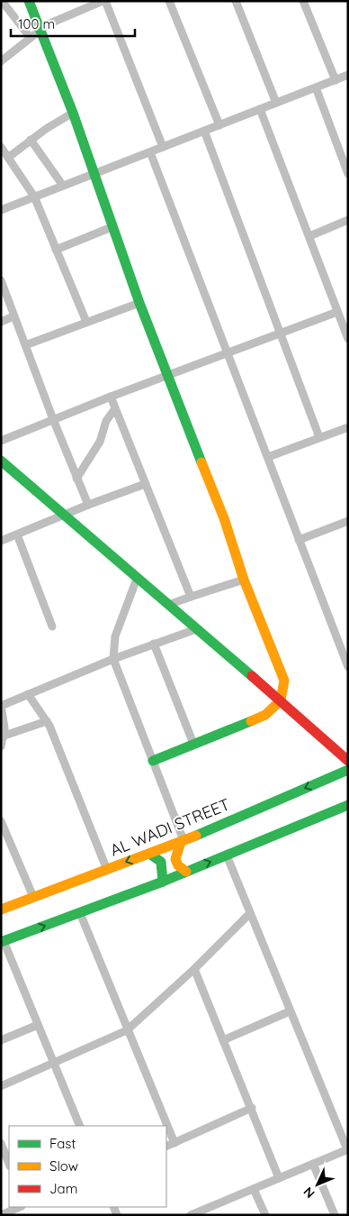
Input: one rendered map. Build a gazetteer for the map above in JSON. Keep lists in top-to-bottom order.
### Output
{
  "streets": {
    "street": ["AL WADI STREET"]
  },
  "legend": ["Fast", "Slow", "Jam"],
  "scale_bar": "100 m",
  "north": "bottom left"
}
